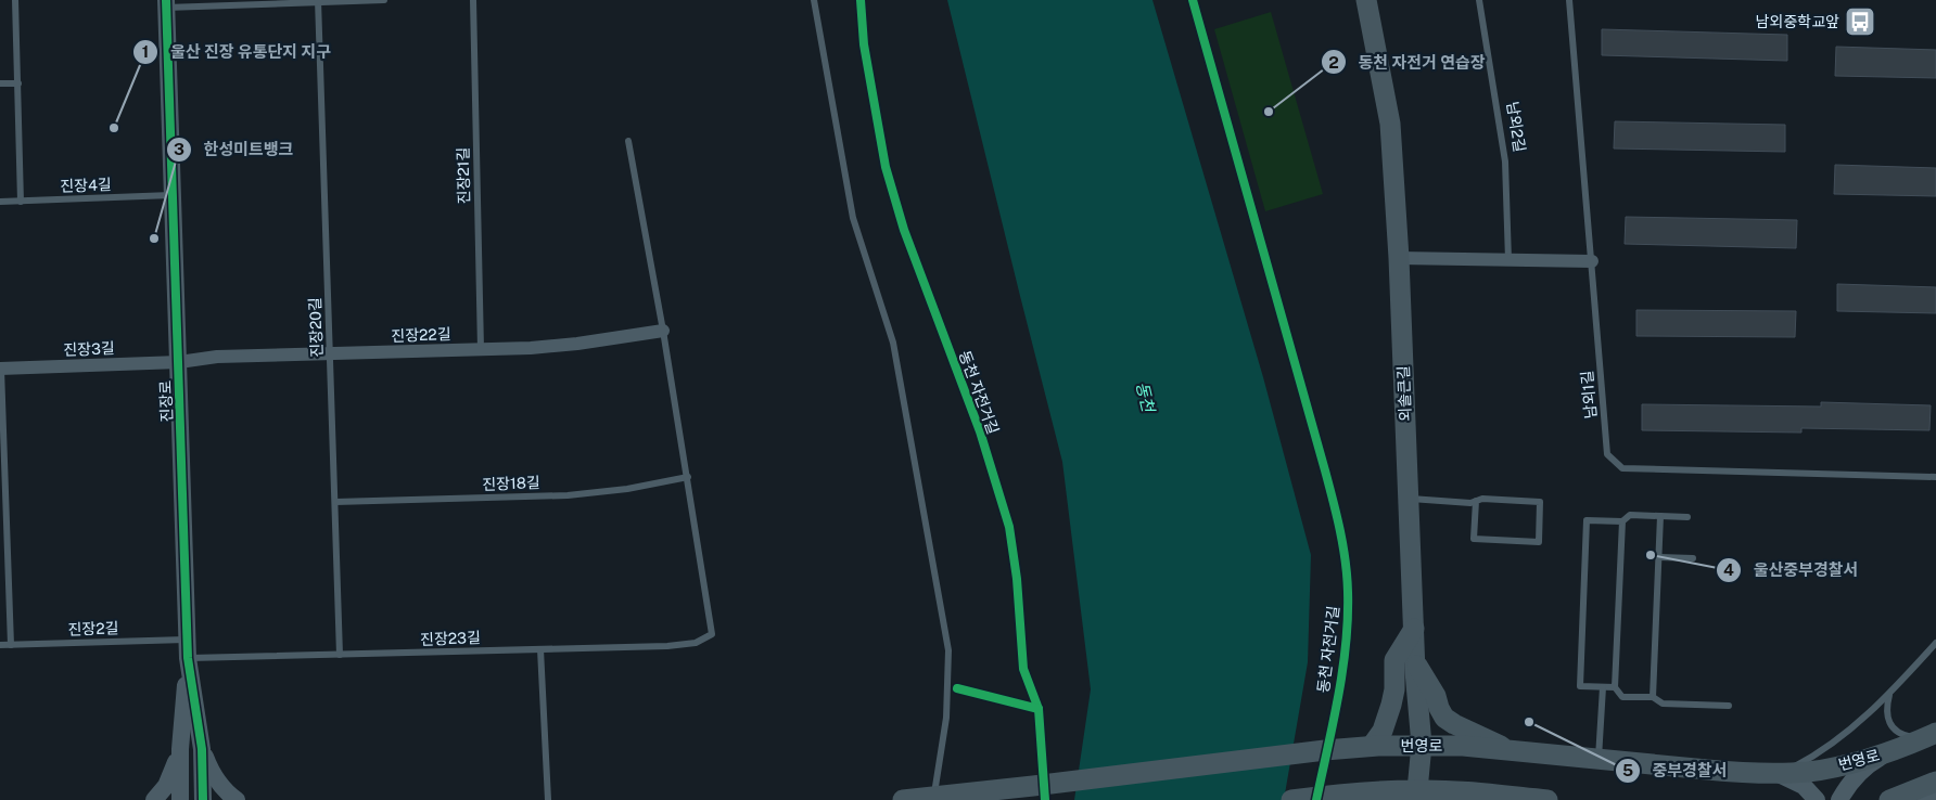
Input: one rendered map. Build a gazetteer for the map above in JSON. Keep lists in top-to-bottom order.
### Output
{
  "streets": {
    "main road": ["외솔큰길", "번영로"],
    "street": ["진장22길", "진장3길", "진장로"],
    "lane": [
      "남외2길",
      "진장21길",
      "진장4길",
      "진장20길",
      "남외1길",
      "진장18길",
      "진장2길",
      "진장23길"
    ],
    "cycle path": ["동천 자전거길"]
  },
  "crossings": [
    ["진장21길", "진장22길"],
    ["진장4길", "진장로"],
    ["진장20길", "진장22길"],
    ["진장20길", "진장18길"],
    ["진장20길", "진장23길"],
    ["진장22길", "진장3길"],
    ["진장22길", "진장로"],
    ["진장3길", "진장로"],
    ["진장3길", "진장2길"],
    ["외솔큰길", "번영로"],
    ["진장로", "진장2길"],
    ["진장로", "진장23길"],
    ["진장18길", "진장23길"]
  ],
  "water": ["동천"],
  "places": {
    "bus stop": ["남외중학교앞"],
    "other": [
      "동천 자전거 연습장",
      "울산 진장 유통단지 지구",
      "한성미트뱅크",
      "울산중부경찰서",
      "중부경찰서"
    ]
  }
}
